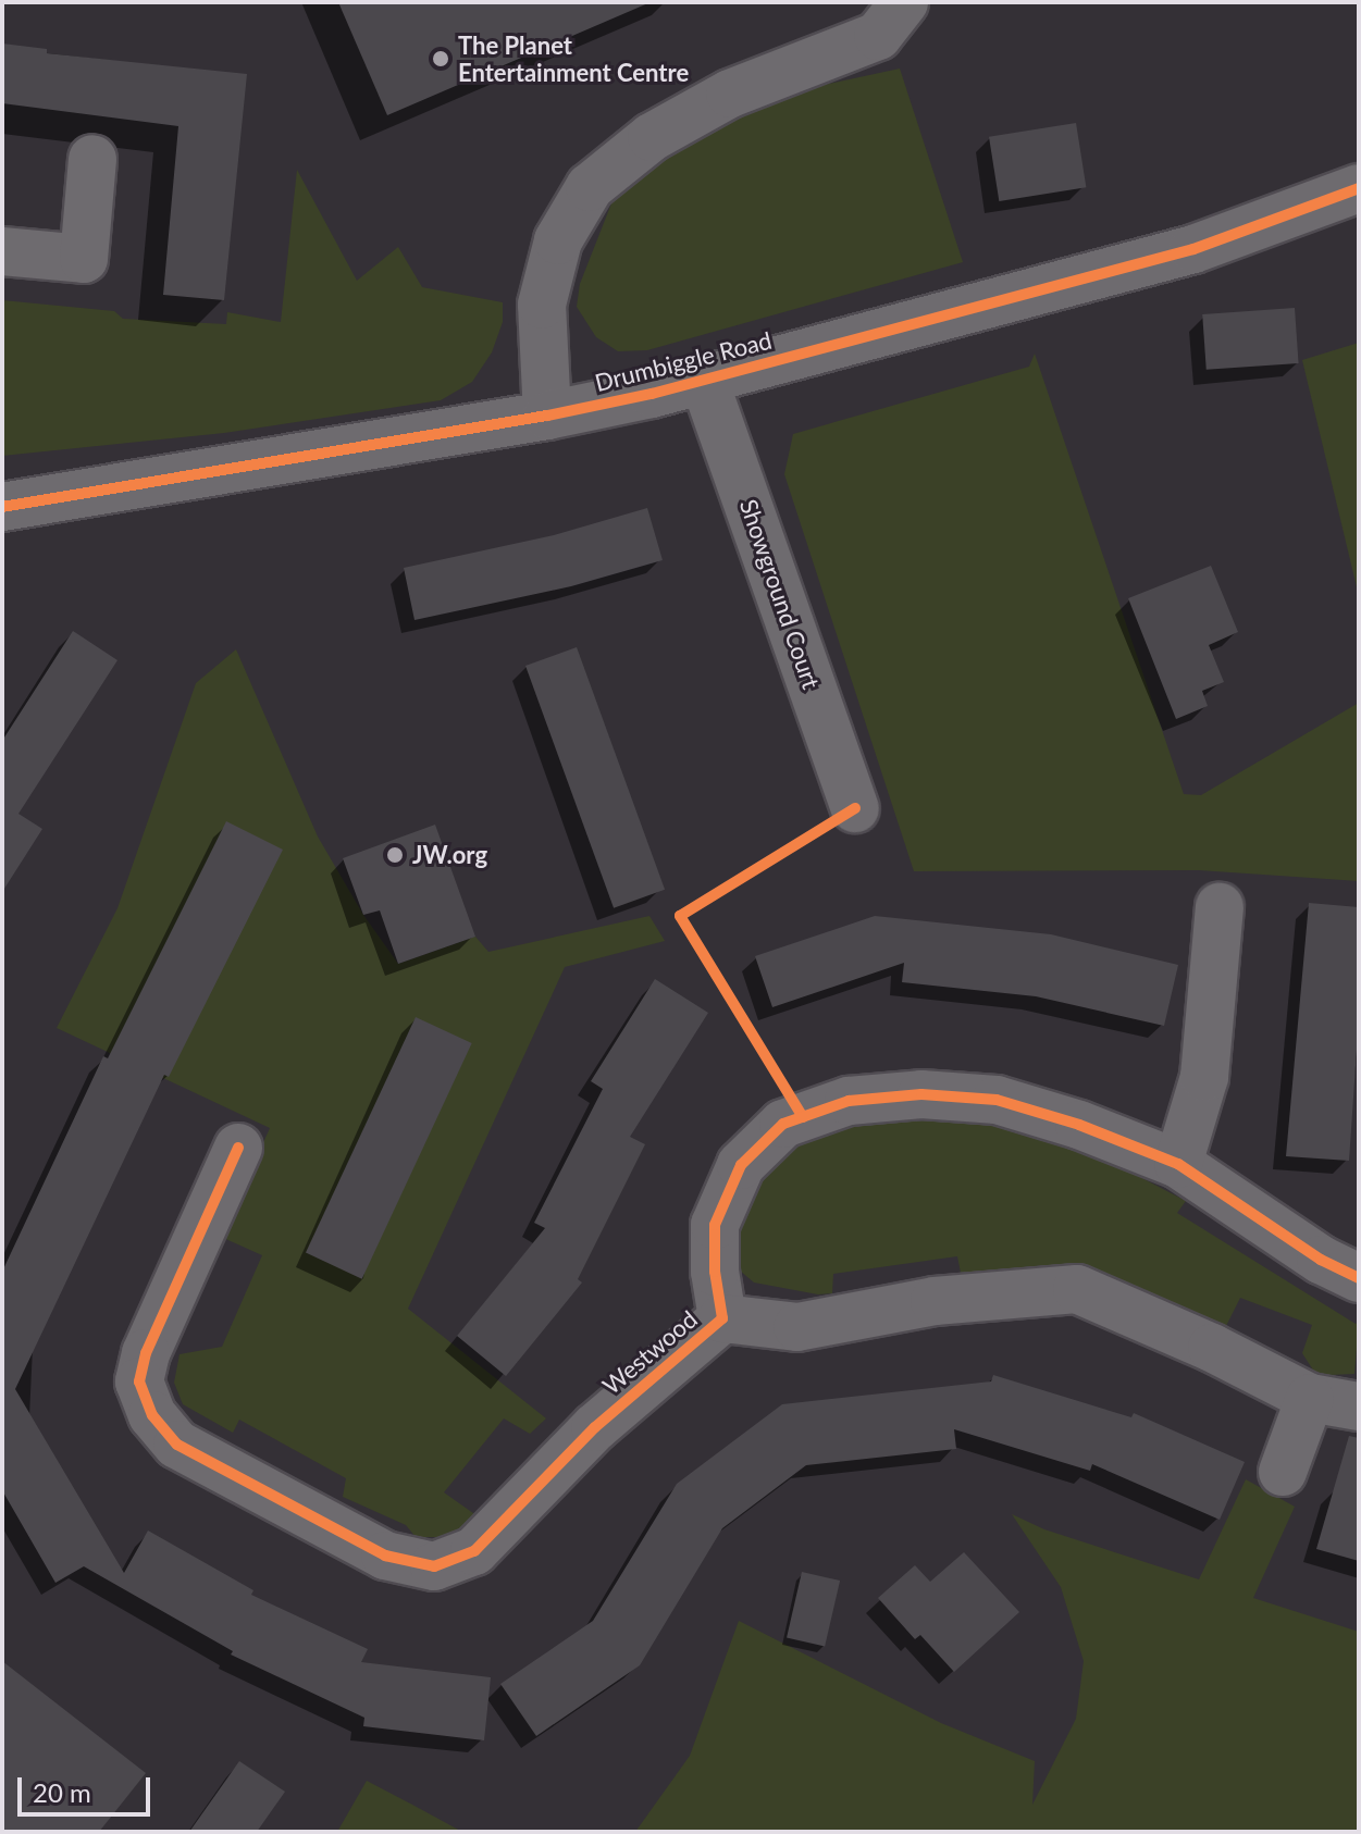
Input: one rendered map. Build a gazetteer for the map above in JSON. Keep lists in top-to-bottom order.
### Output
{
  "streets": {
    "street": ["Drumbiggle Road", "Showground Court", "Westwood"]
  },
  "crossings": [
    ["Drumbiggle Road", "Showground Court"]
  ],
  "places": ["The Planet Entertainment Centre", "JW.org"],
  "scale_bar": "20 m"
}
